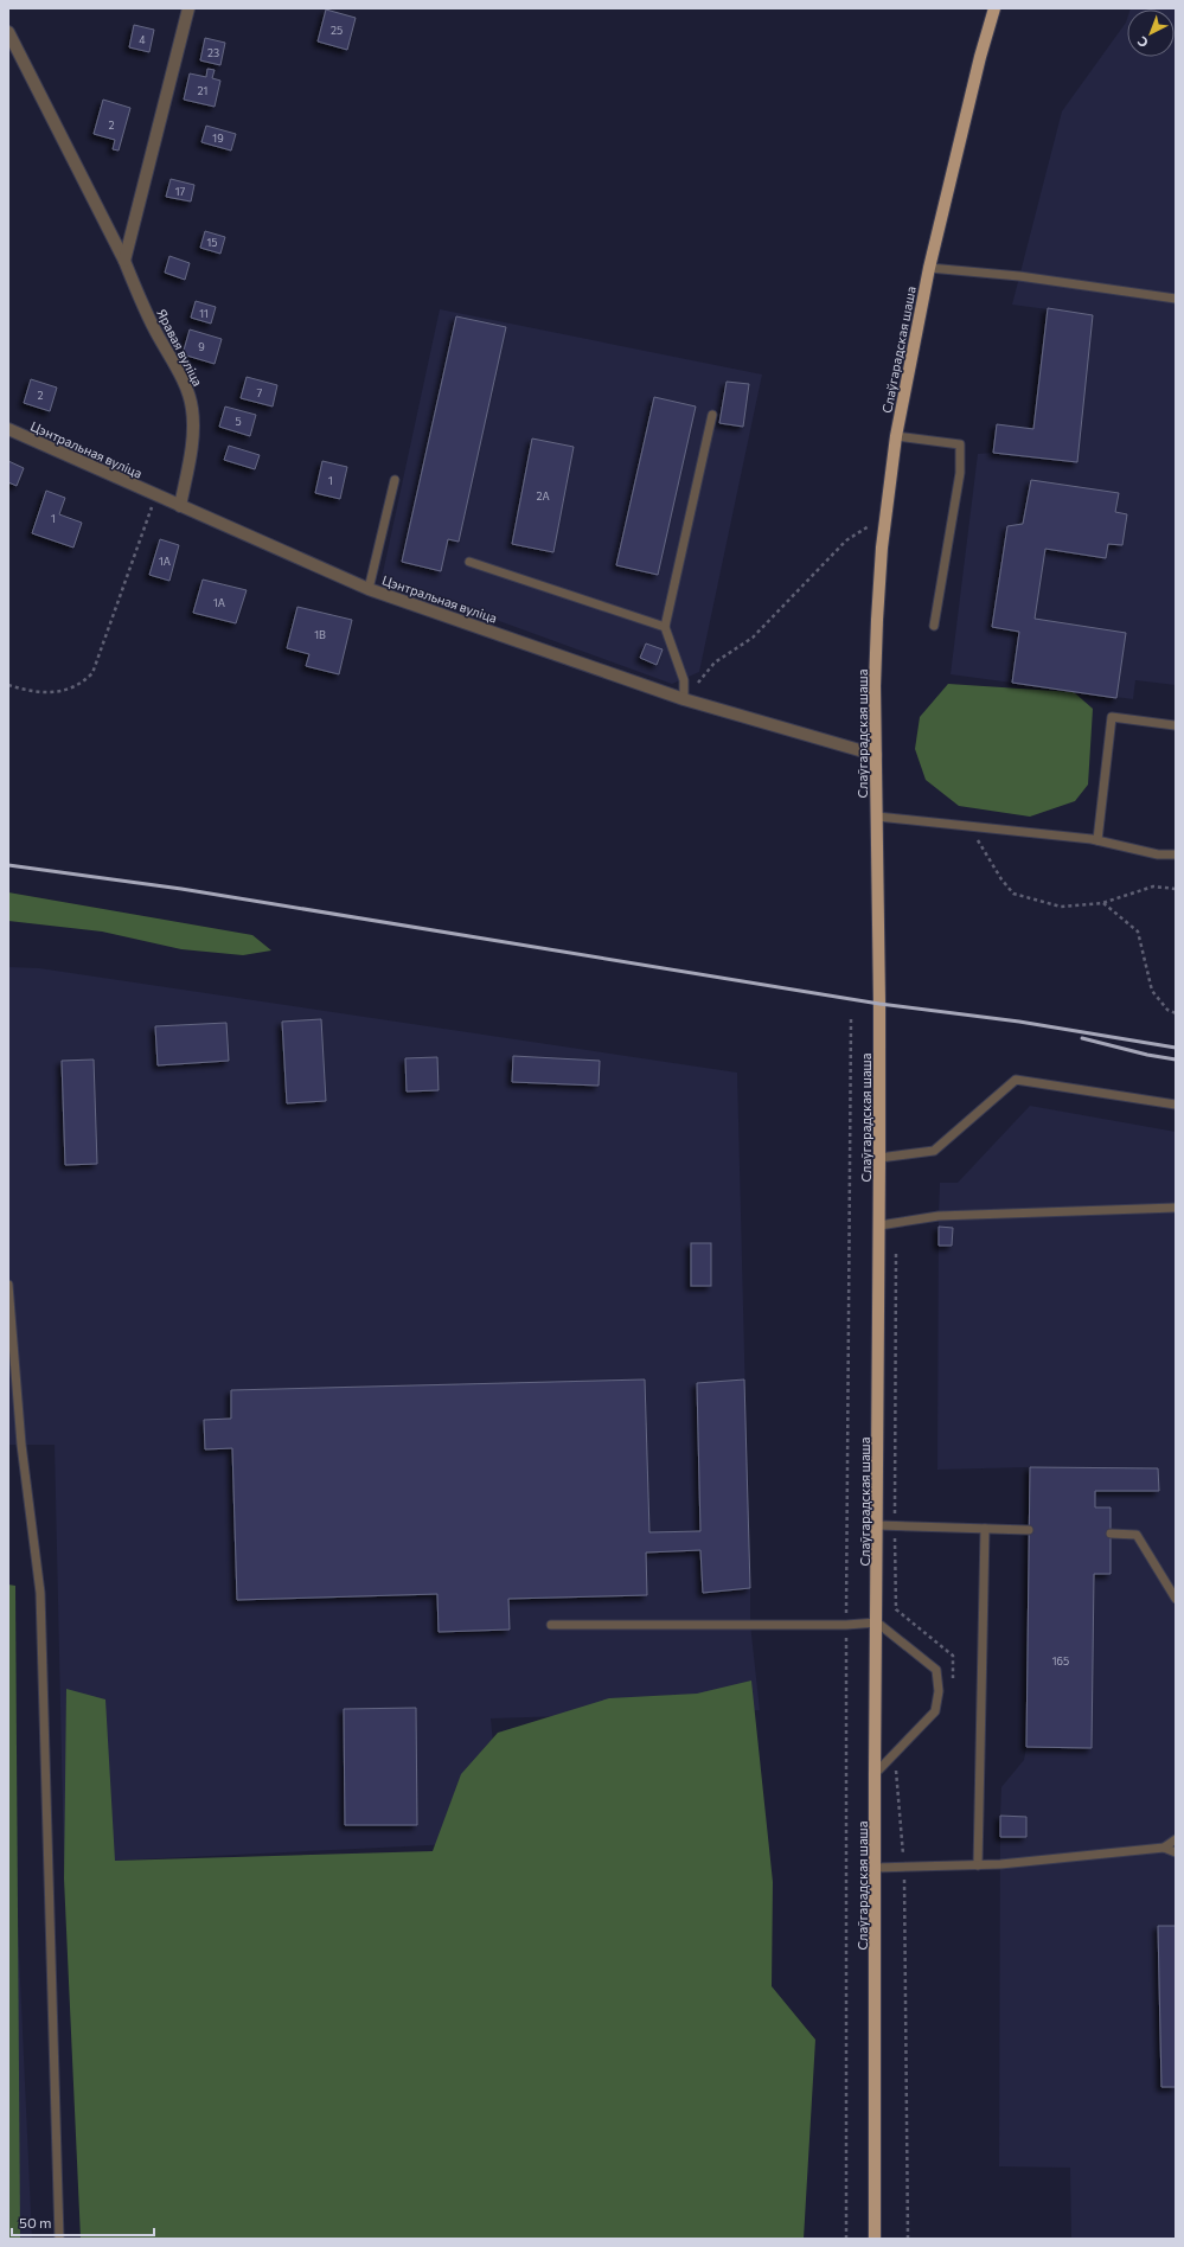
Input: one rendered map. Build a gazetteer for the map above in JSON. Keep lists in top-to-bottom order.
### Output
{
  "streets": {
    "main road": ["Слаўгарадская шаша"],
    "street": ["Яравая вуліца", "Цэнтральная вуліца"]
  },
  "crossings": [
    ["Яравая вуліца", "Цэнтральная вуліца"],
    ["Слаўгарадская шаша", "Цэнтральная вуліца"]
  ],
  "house_numbers": [
    "25",
    "4",
    "23",
    "21",
    "2",
    "19",
    "17",
    "15",
    "11",
    "9",
    "7",
    "2",
    "5",
    "1",
    "2А",
    "1",
    "1А",
    "1А",
    "1В",
    "165"
  ],
  "scale_bar": "50 m",
  "north": "bottom left"
}
